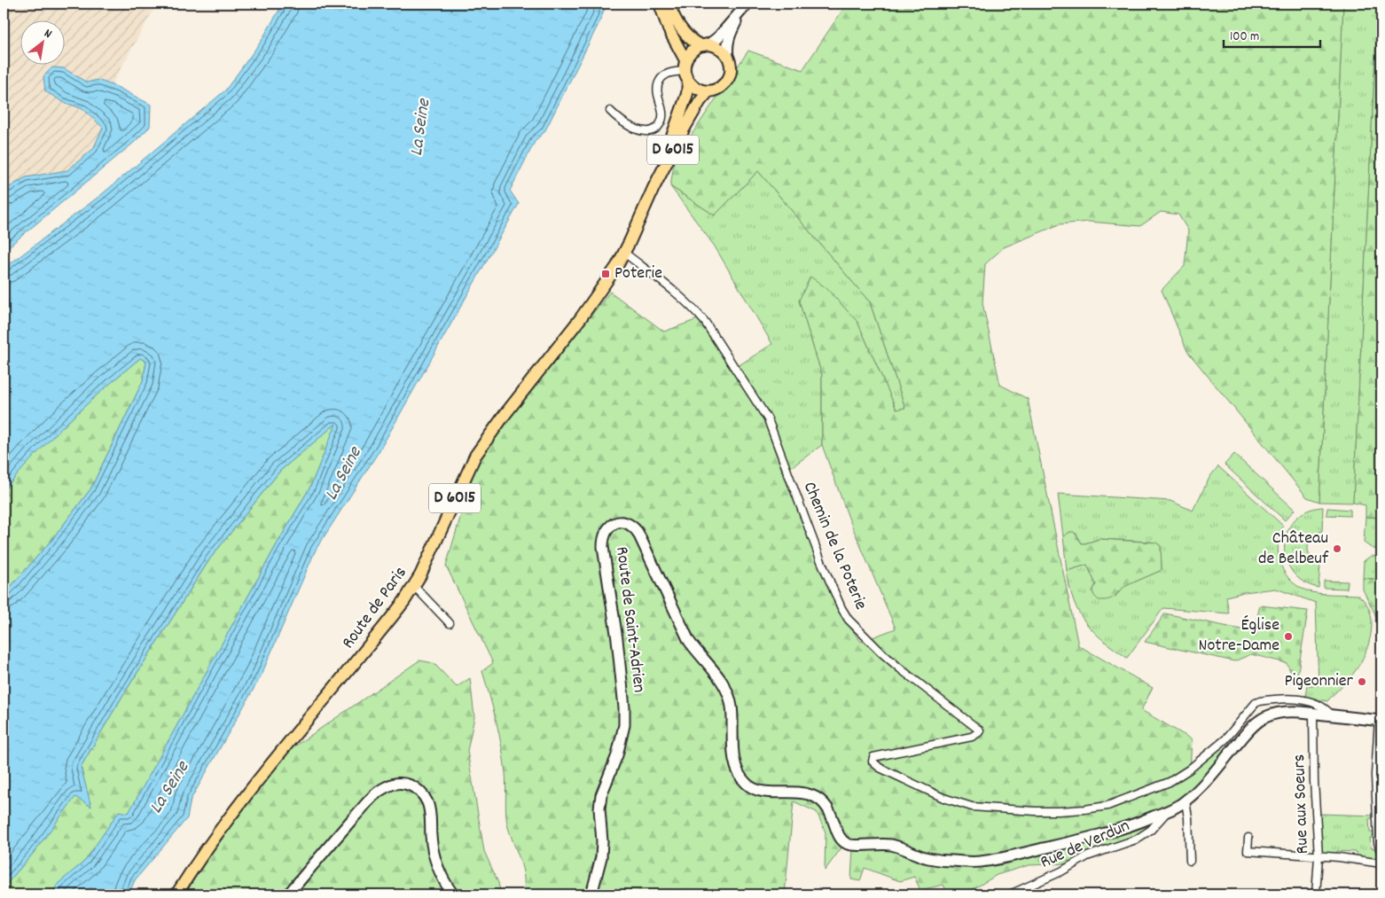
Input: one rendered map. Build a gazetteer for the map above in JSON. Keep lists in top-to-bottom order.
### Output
{
  "streets": {
    "main road": ["D 6015", "Route de Paris", "Route de Saint-Adrien"],
    "street": ["Chemin de la Poterie", "Rue aux Soeurs", "Rue de Verdun"]
  },
  "crossings": [
    ["D 6015", "Route de Paris"],
    ["Chemin de la Poterie", "Route de Paris"],
    ["Route de Saint-Adrien", "Rue de Verdun"]
  ],
  "water": ["La Seine"],
  "places": {
    "transit": ["Poterie"],
    "other": ["Château de Belbeuf", "Église Notre-Dame", "Pigeonnier"]
  },
  "scale_bar": "100 m",
  "north": "top right"
}
